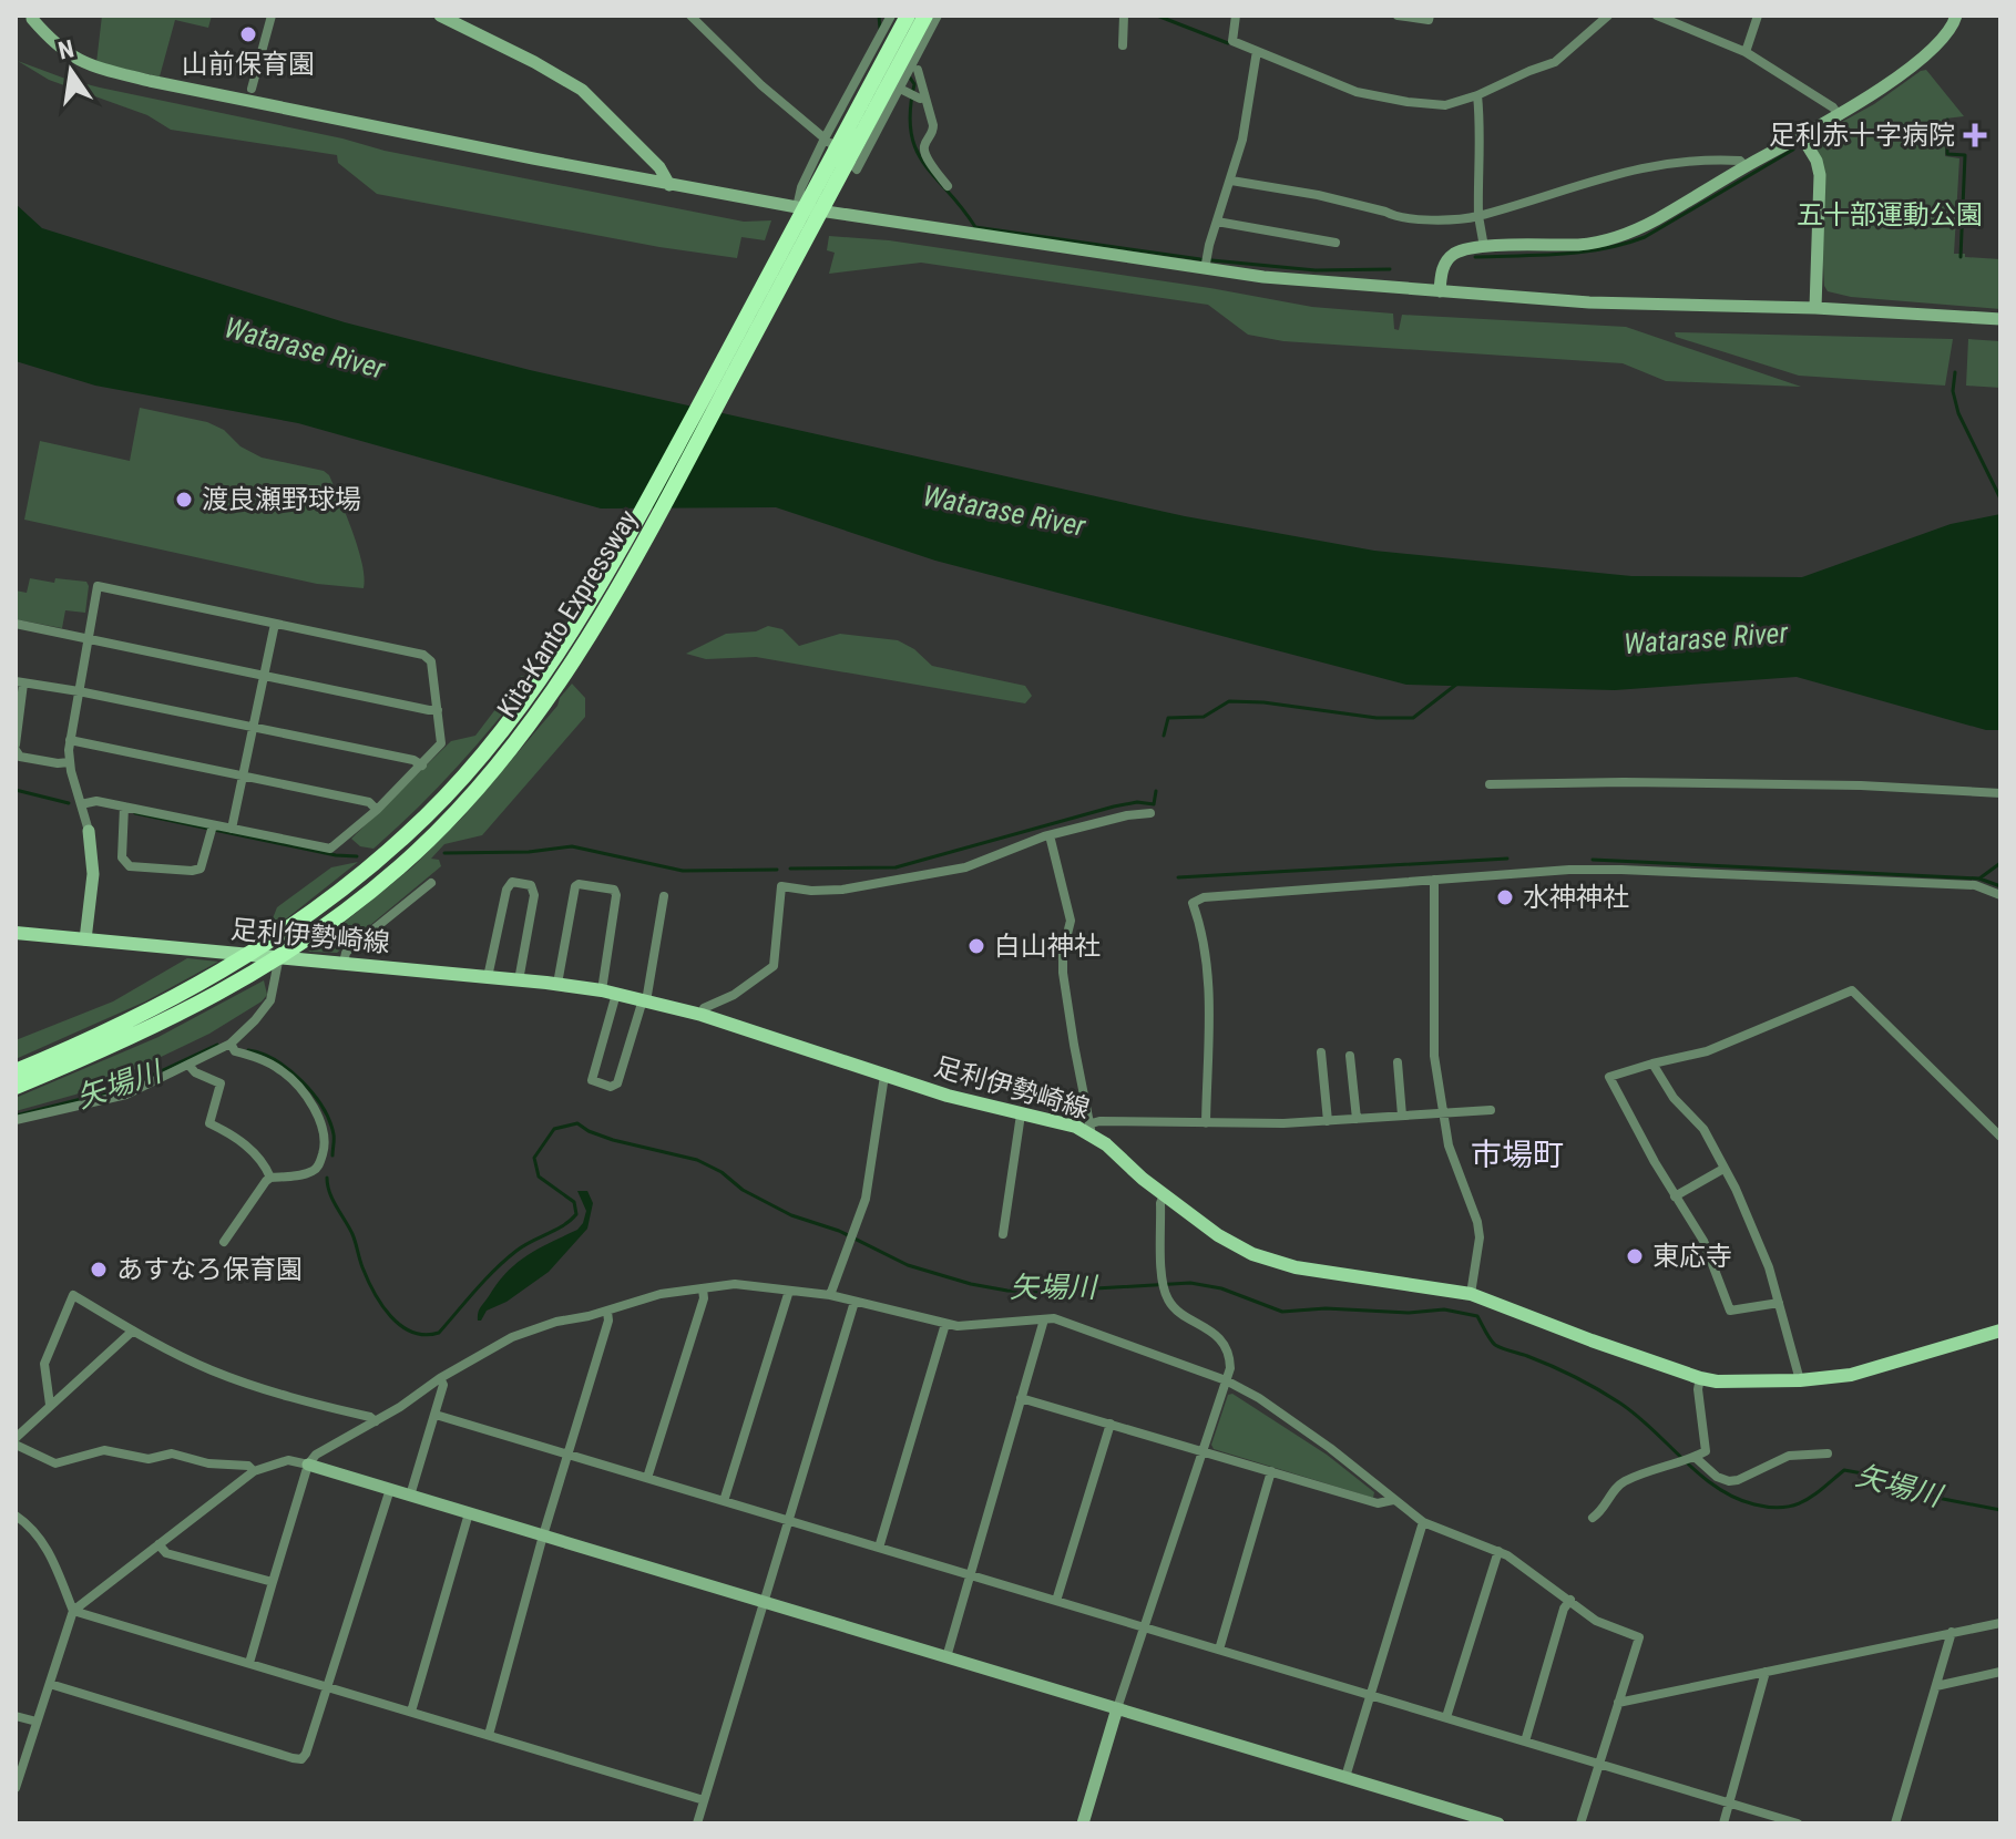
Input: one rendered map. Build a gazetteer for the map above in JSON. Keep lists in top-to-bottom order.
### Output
{
  "streets": {
    "highway": ["Kita-Kanto Expressway"],
    "main road": ["足利伊勢崎線"]
  },
  "districts": ["市場町"],
  "water": ["Watarase River", "矢場川"],
  "parks": ["五十部運動公園"],
  "places": {
    "other": [
      "山前保育園",
      "渡良瀬野球場",
      "水神神社",
      "白山神社",
      "東応寺",
      "あすなろ保育園"
    ],
    "health": ["足利赤十字病院"]
  },
  "north": "top"
}
